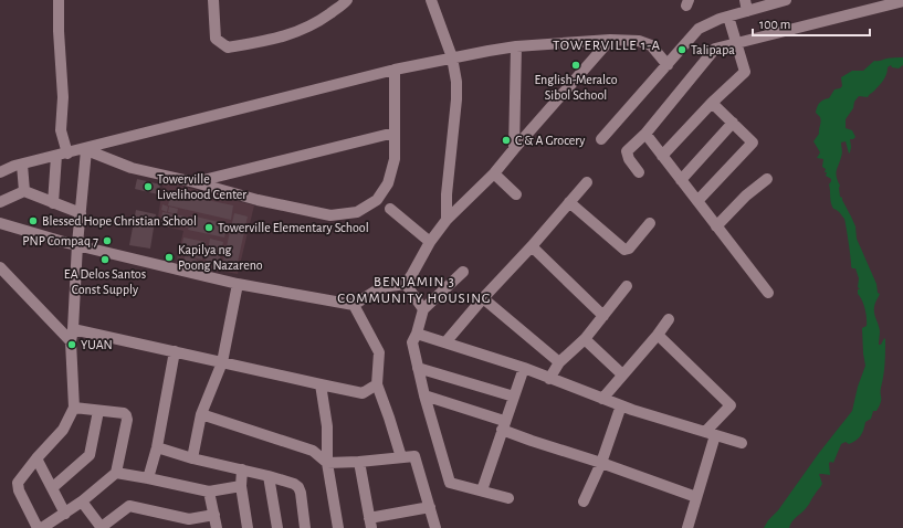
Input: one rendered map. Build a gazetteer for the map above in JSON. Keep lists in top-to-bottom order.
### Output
{
  "districts": ["TOWERVILLE 1-A", "BENJAMIN 3 COMMUNITY HOUSING"],
  "places": [
    "Talipapa",
    "English-Meralco Sibol School",
    "C & A Grocery",
    "Towerville Livelihood Center",
    "Blessed Hope Christian School",
    "Towerville Elementary School",
    "PNP Compaq 7",
    "Kapilya ng Poong Nazareno",
    "EA Delos Santos Const Supply",
    "YUAN"
  ],
  "scale_bar": "100 m"
}
